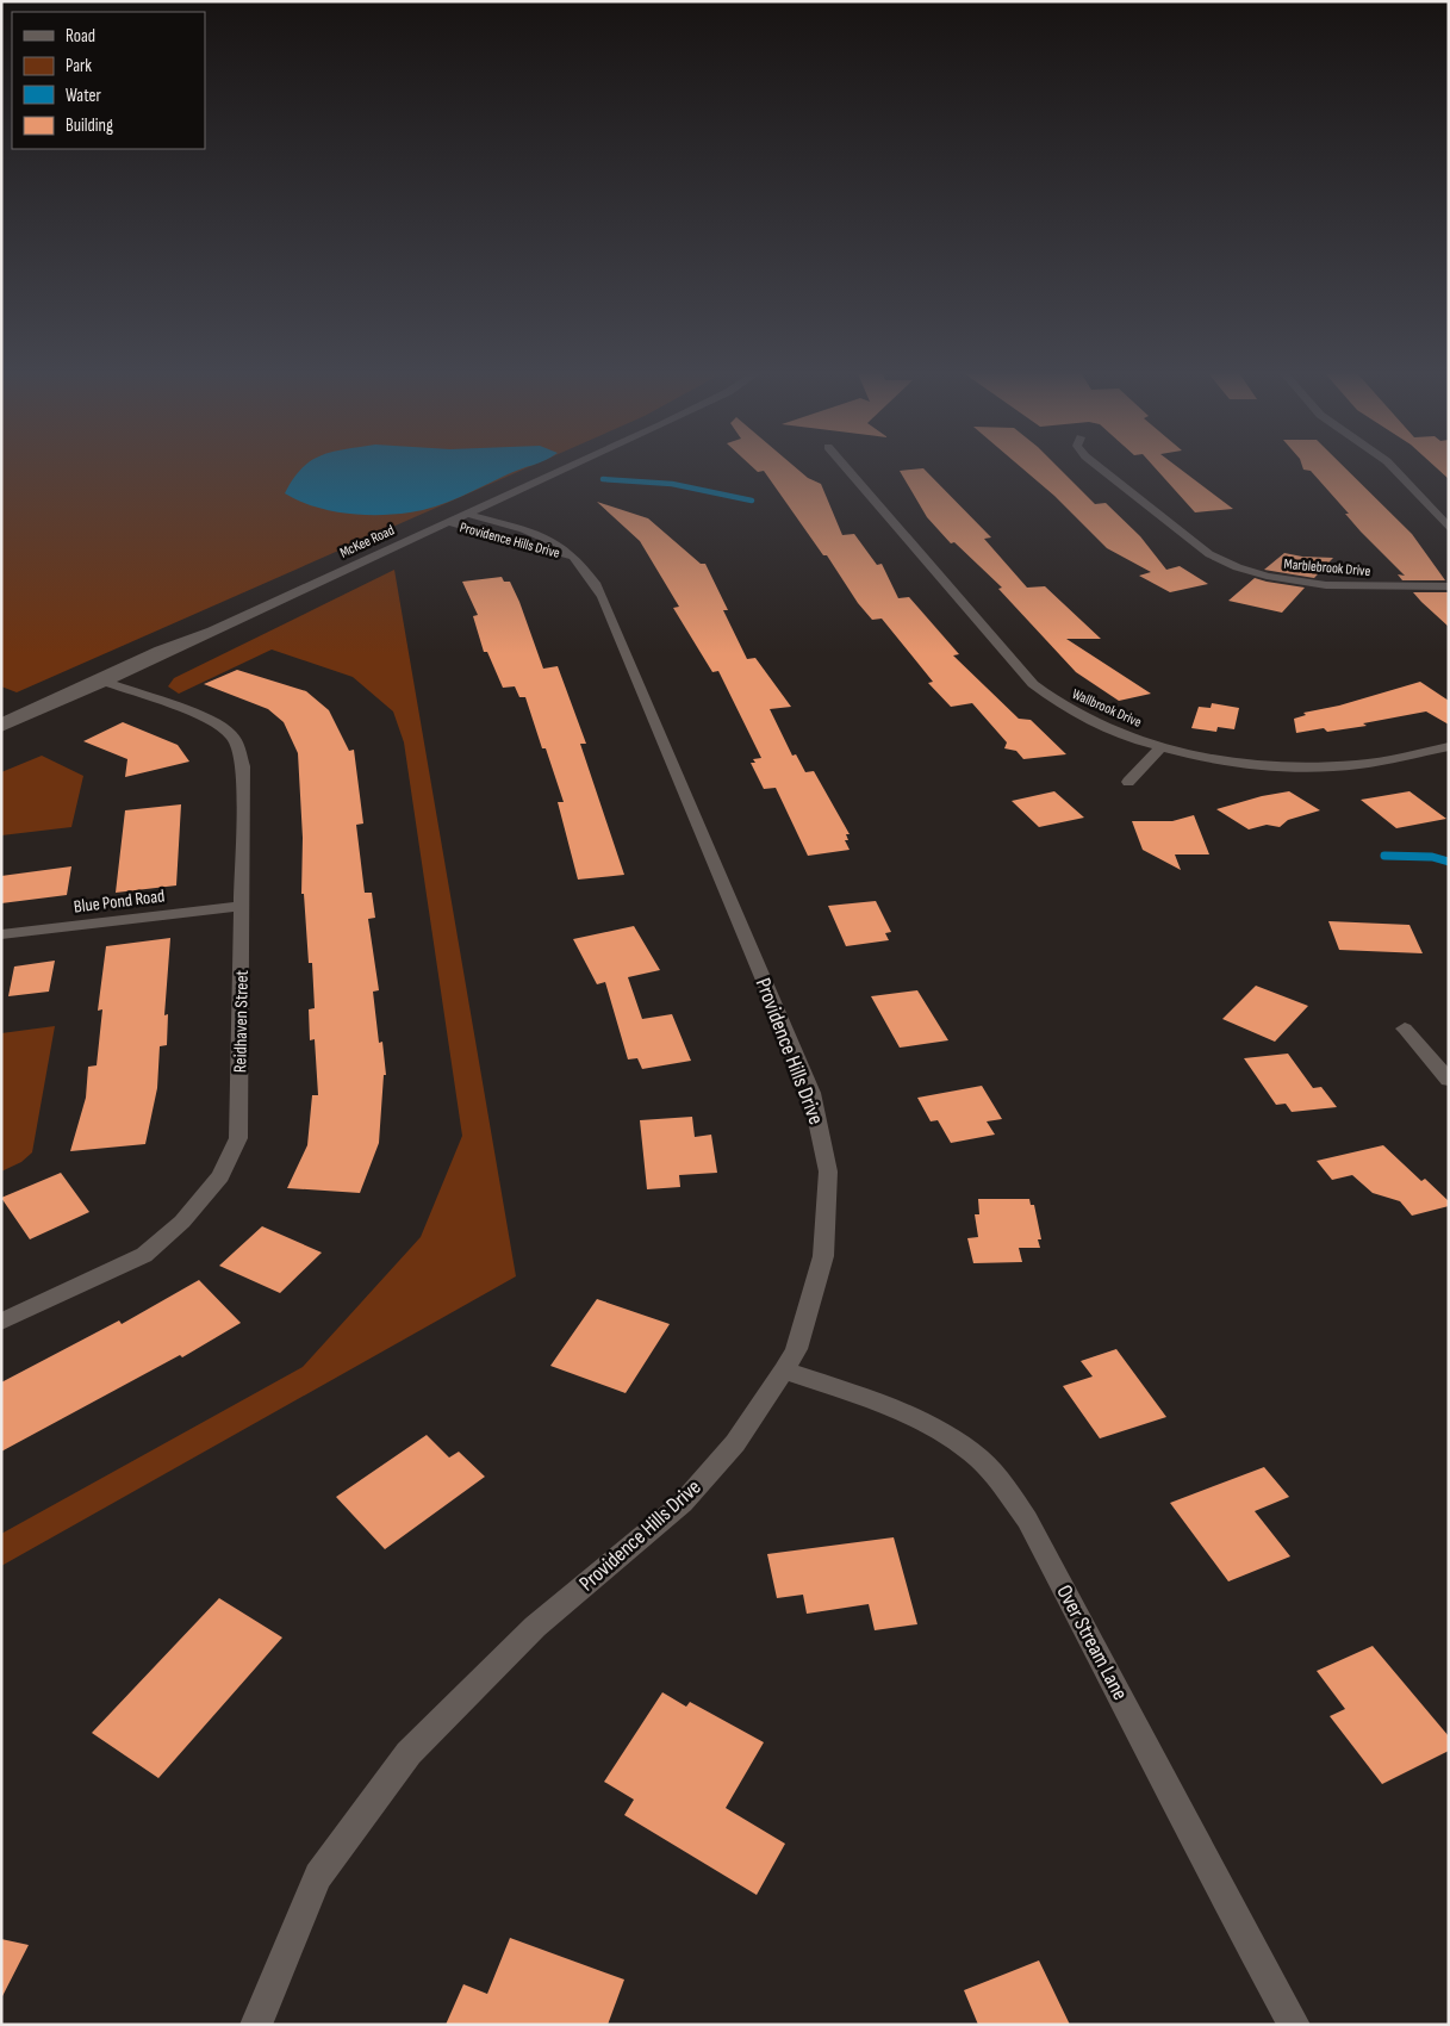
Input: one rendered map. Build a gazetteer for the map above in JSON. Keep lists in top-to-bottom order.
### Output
{
  "streets": {
    "street": [
      "Providence Hills Drive",
      "McKee Road",
      "Marblebrook Drive",
      "Wallbrook Drive",
      "Blue Pond Road",
      "Reidhaven Street",
      "Over Stream Lane"
    ]
  },
  "crossings": [
    ["Providence Hills Drive", "McKee Road"],
    ["Providence Hills Drive", "Over Stream Lane"],
    ["McKee Road", "Reidhaven Street"],
    ["Blue Pond Road", "Reidhaven Street"]
  ],
  "legend": [
    "Road",
    "Park",
    "Water",
    "Building"
  ]
}
